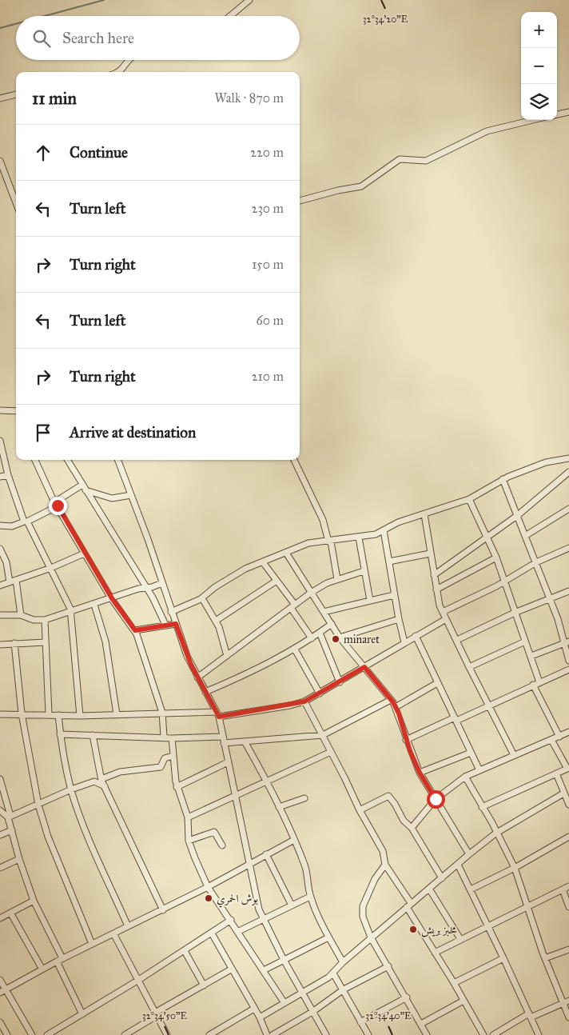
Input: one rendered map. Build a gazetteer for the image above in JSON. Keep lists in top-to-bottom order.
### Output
{
  "places": ["minaret", "بوش الحمري", "مخبز بريش"],
  "page": {
    "map_buttons": ["+", "−"],
    "search": "Search here",
    "heading": ["11 min", "Walk · 870 m"],
    "list": [
      ["Continue", "220 m"],
      ["Turn left", "230 m"],
      ["Turn right", "150 m"],
      ["Turn left", "60 m"],
      ["Turn right", "210 m"],
      "Arrive at destination"
    ]
  },
  "coordinates": ["32°34'20\"E", "32°34'50\"E", "32°34'40\"E"]
}
